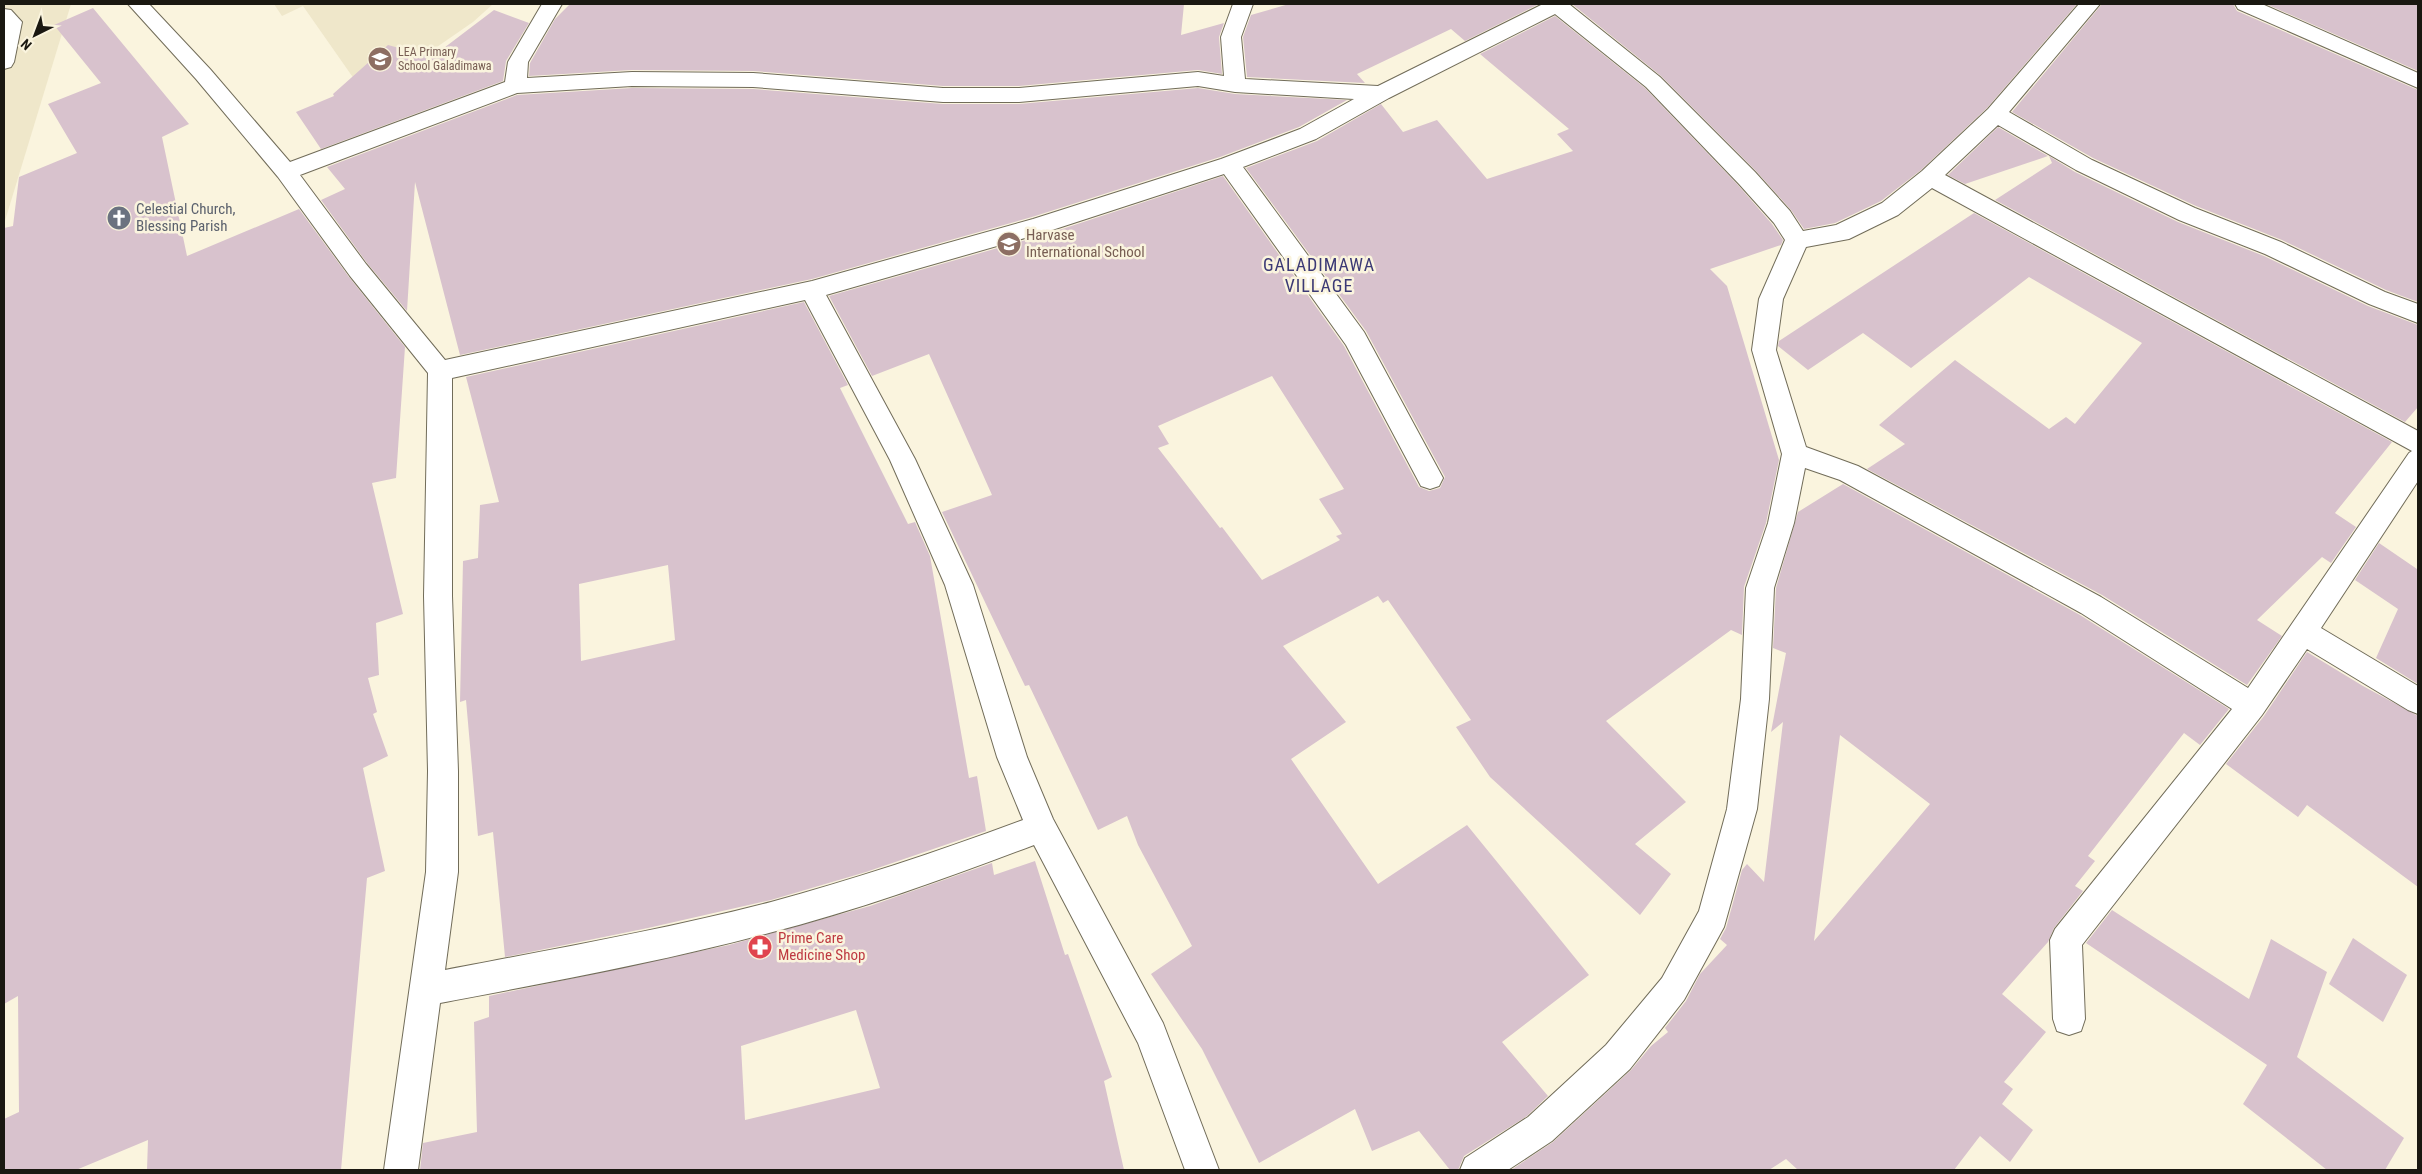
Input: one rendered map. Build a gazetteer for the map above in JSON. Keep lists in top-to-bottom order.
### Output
{
  "districts": ["GALADIMAWA VILLAGE"],
  "places": {
    "school or university": ["LEA Primary School Galadimawa", "Harvase International School"],
    "church": ["Celestial Church, Blessing Parish"],
    "pharmacy": ["Prime Care Medicine Shop"]
  },
  "north": "bottom left"
}
